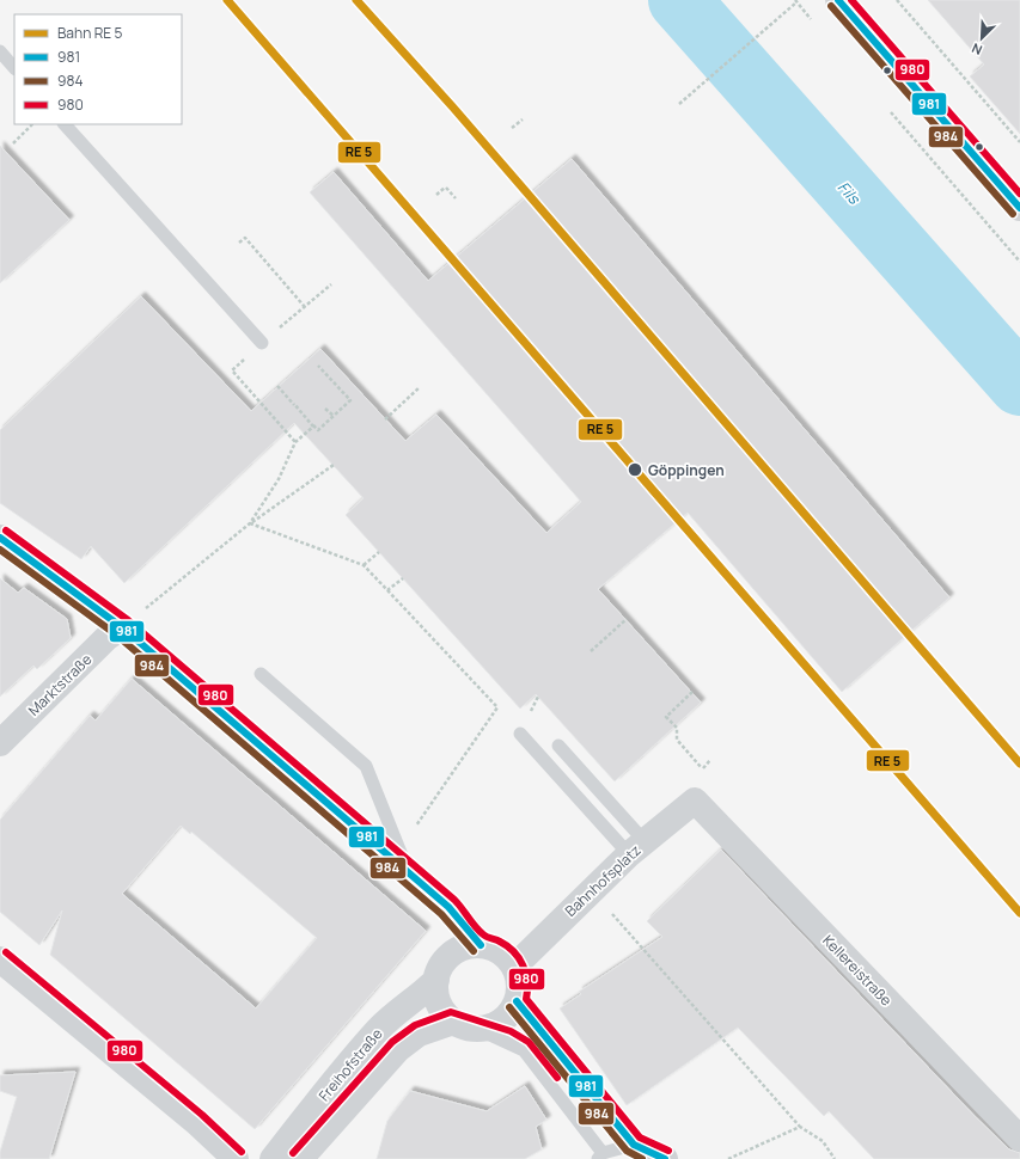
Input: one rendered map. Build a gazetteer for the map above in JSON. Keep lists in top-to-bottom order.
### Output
{
  "streets": {
    "street": [
      "Marktstraße",
      "Bahnhofsplatz",
      "Kellereistraße",
      "Freihofstraße"
    ]
  },
  "crossings": [
    ["Bahnhofsplatz", "Kellereistraße"],
    ["Bahnhofsplatz", "Freihofstraße"]
  ],
  "water": ["Fils"],
  "places": ["Göppingen"],
  "lines": ["transit line 981", "transit line 980", "transit line 984"],
  "legend": [
    "Bahn RE 5",
    "981",
    "984",
    "980"
  ],
  "north": "bottom left"
}
